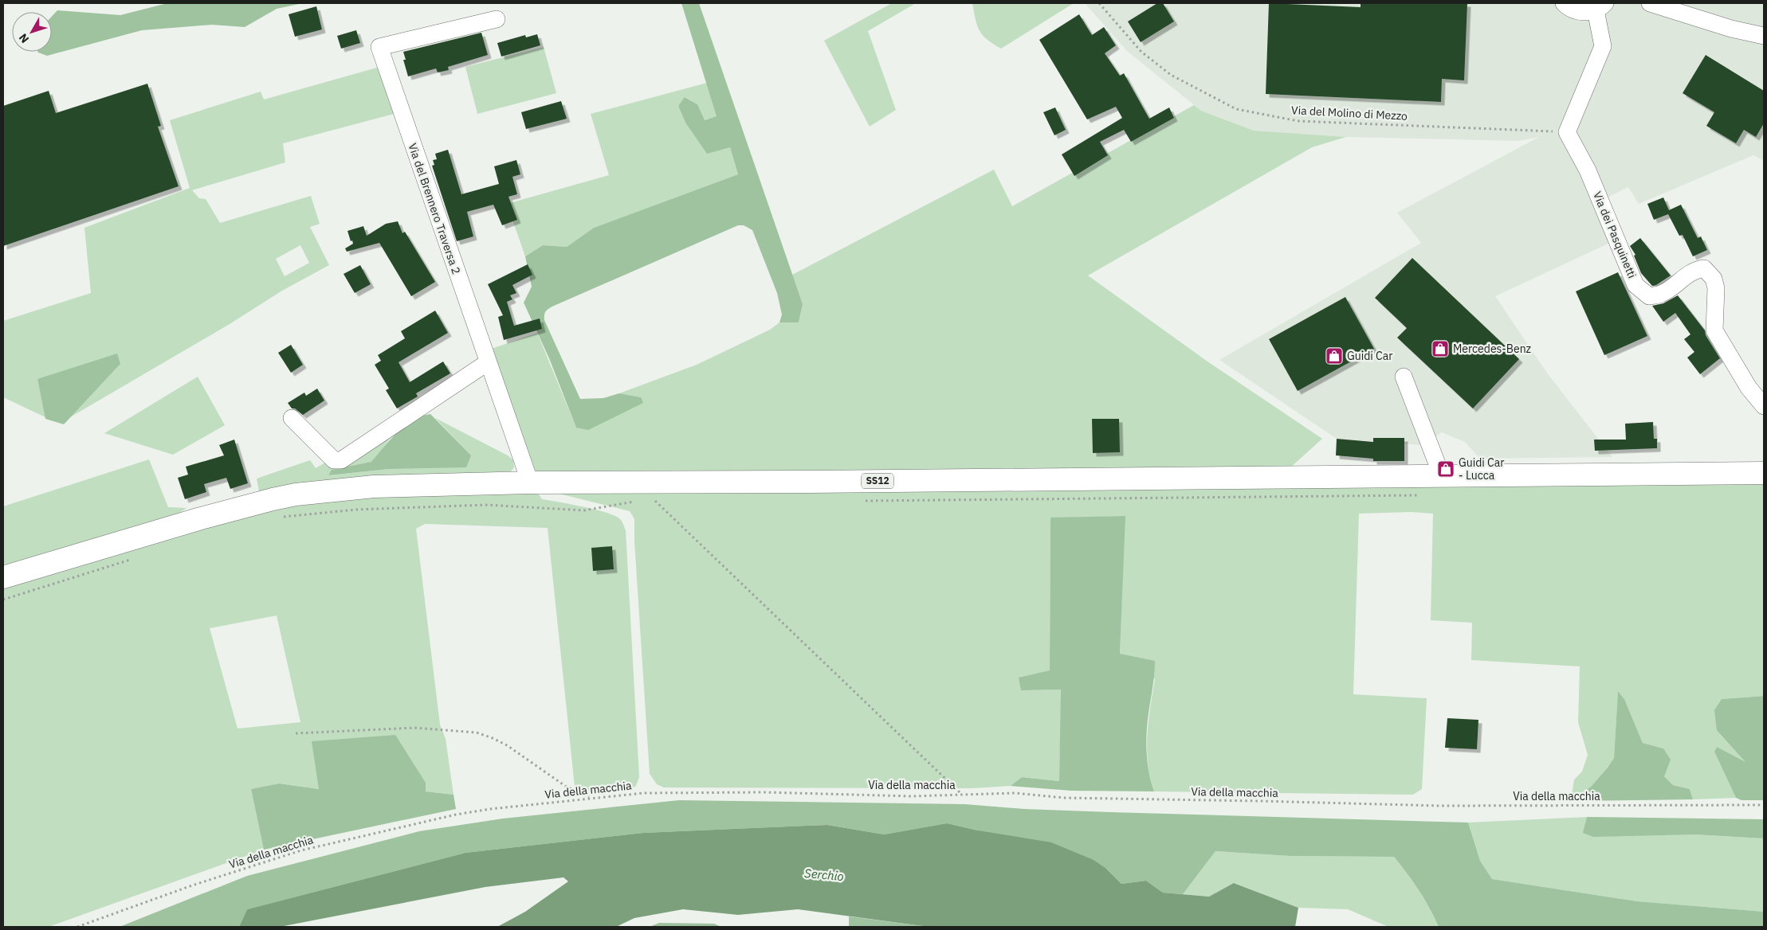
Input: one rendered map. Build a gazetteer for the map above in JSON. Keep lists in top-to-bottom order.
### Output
{
  "streets": {
    "main road": ["SS12"],
    "street": ["Via del Brennero Traversa 2", "Via dei Pasquinetti"],
    "path": ["Via del Molino di Mezzo", "Via della macchia"]
  },
  "crossings": [
    ["Via del Molino di Mezzo", "Via dei Pasquinetti"],
    ["Via del Brennero Traversa 2", "SS12"]
  ],
  "water": ["Serchio"],
  "places": {
    "shop": ["Mercedes-Benz", "Guidi Car", "Guidi Car - Lucca"]
  },
  "north": "bottom left"
}
